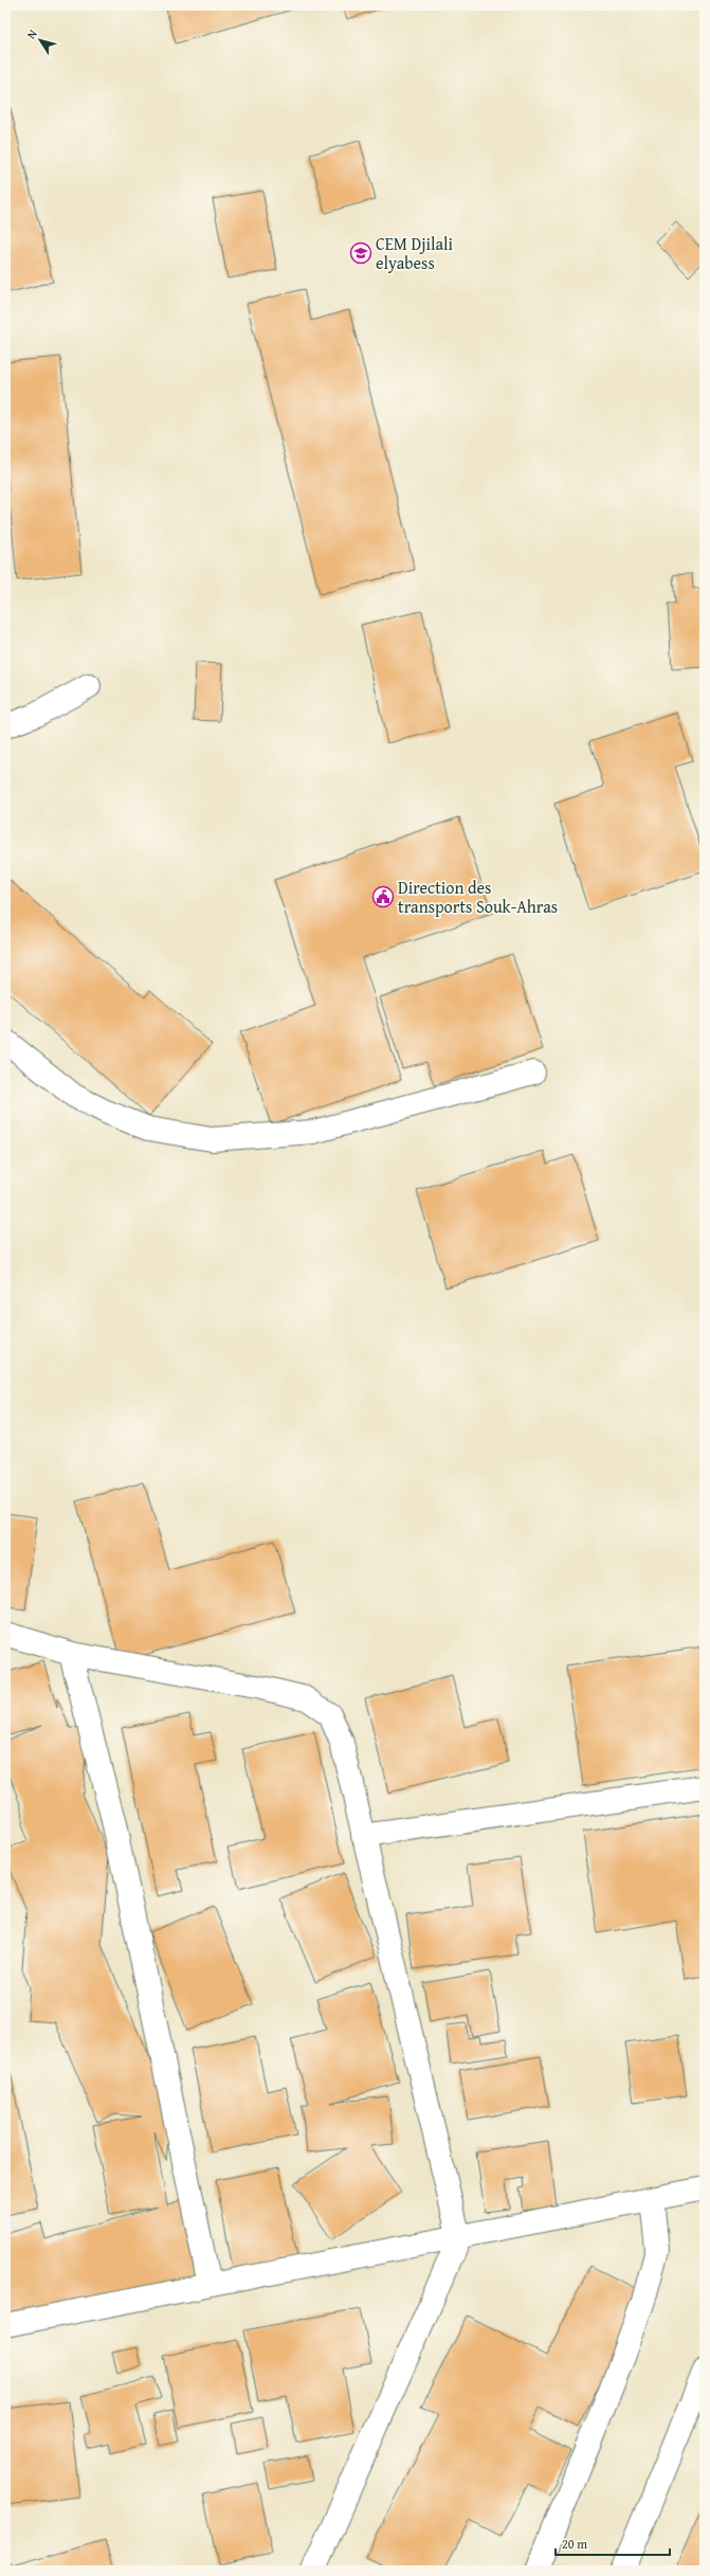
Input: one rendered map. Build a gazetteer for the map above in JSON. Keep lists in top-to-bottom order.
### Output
{
  "places": {
    "school or university": ["CEM Djilali elyabess"],
    "public building": ["Direction des transports Souk-Ahras"]
  },
  "scale_bar": "20 m",
  "north": "top left"
}
